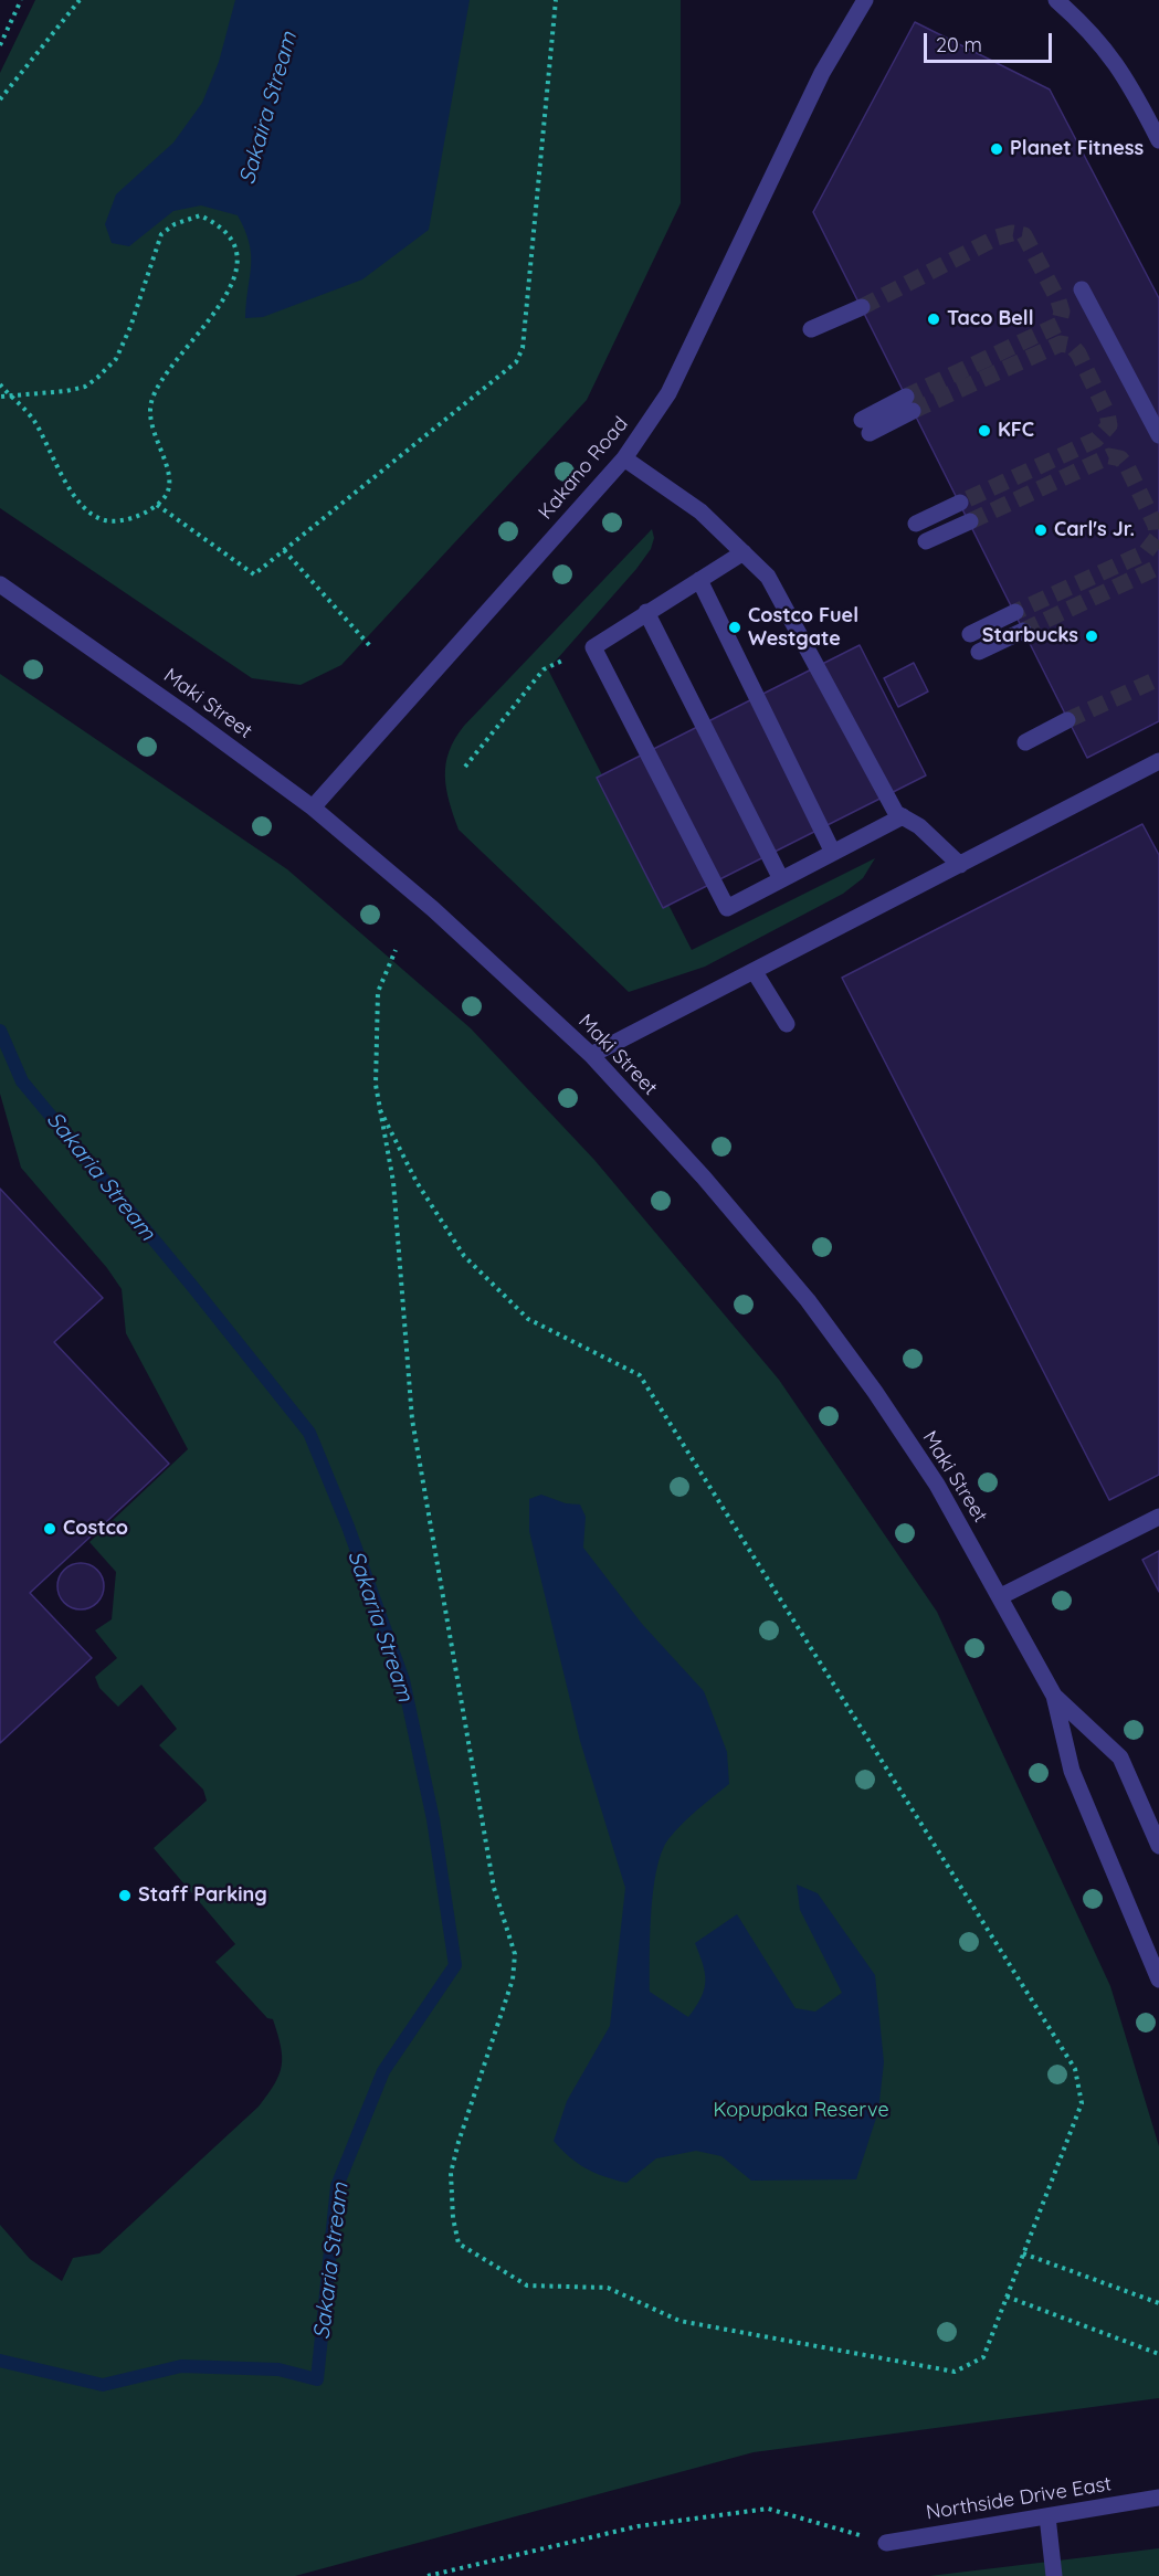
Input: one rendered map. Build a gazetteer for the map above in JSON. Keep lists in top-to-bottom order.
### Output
{
  "streets": {
    "street": ["Kakano Road", "Maki Street", "Northside Drive East"]
  },
  "crossings": [
    ["Kakano Road", "Maki Street"]
  ],
  "water": ["Sakaira Stream", "Sakaria Stream"],
  "parks": ["Kopupaka Reserve"],
  "places": [
    "Planet Fitness",
    "Taco Bell",
    "KFC",
    "Carl's Jr.",
    "Costco Fuel Westgate",
    "Starbucks",
    "Costco",
    "Staff Parking"
  ],
  "scale_bar": "20 m"
}
